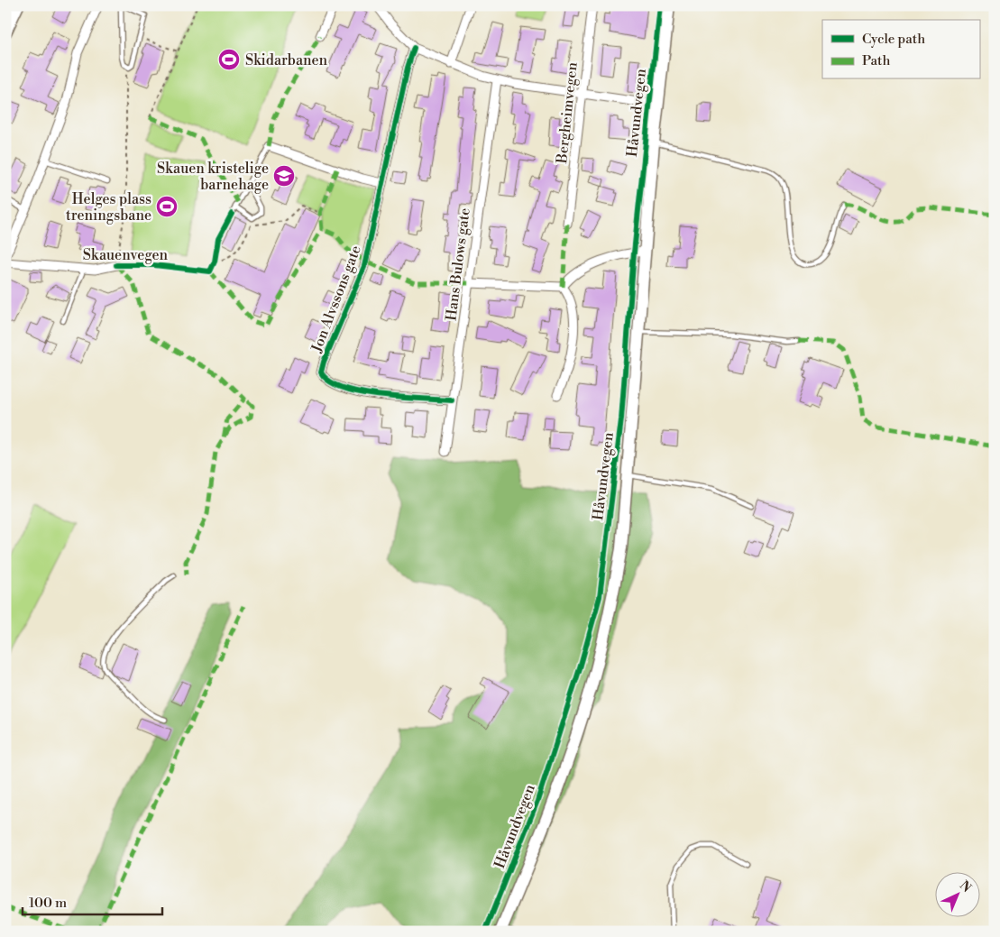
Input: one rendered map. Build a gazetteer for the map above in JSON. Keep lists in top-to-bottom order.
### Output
{
  "streets": {
    "main road": ["Håvundvegen"],
    "street": [
      "Bergheimvegen",
      "Skauenvegen",
      "Hans Bulows gate",
      "Jon Alvssons gate"
    ]
  },
  "crossings": [
    ["Hans Bulows gate", "Jon Alvssons gate"]
  ],
  "places": {
    "sports": ["Skidarbanen", "Helges plass treningsbane"],
    "school or university": ["Skauen kristelige barnehage"]
  },
  "legend": ["Cycle path", "Path"],
  "scale_bar": "100 m",
  "north": "top right"
}
